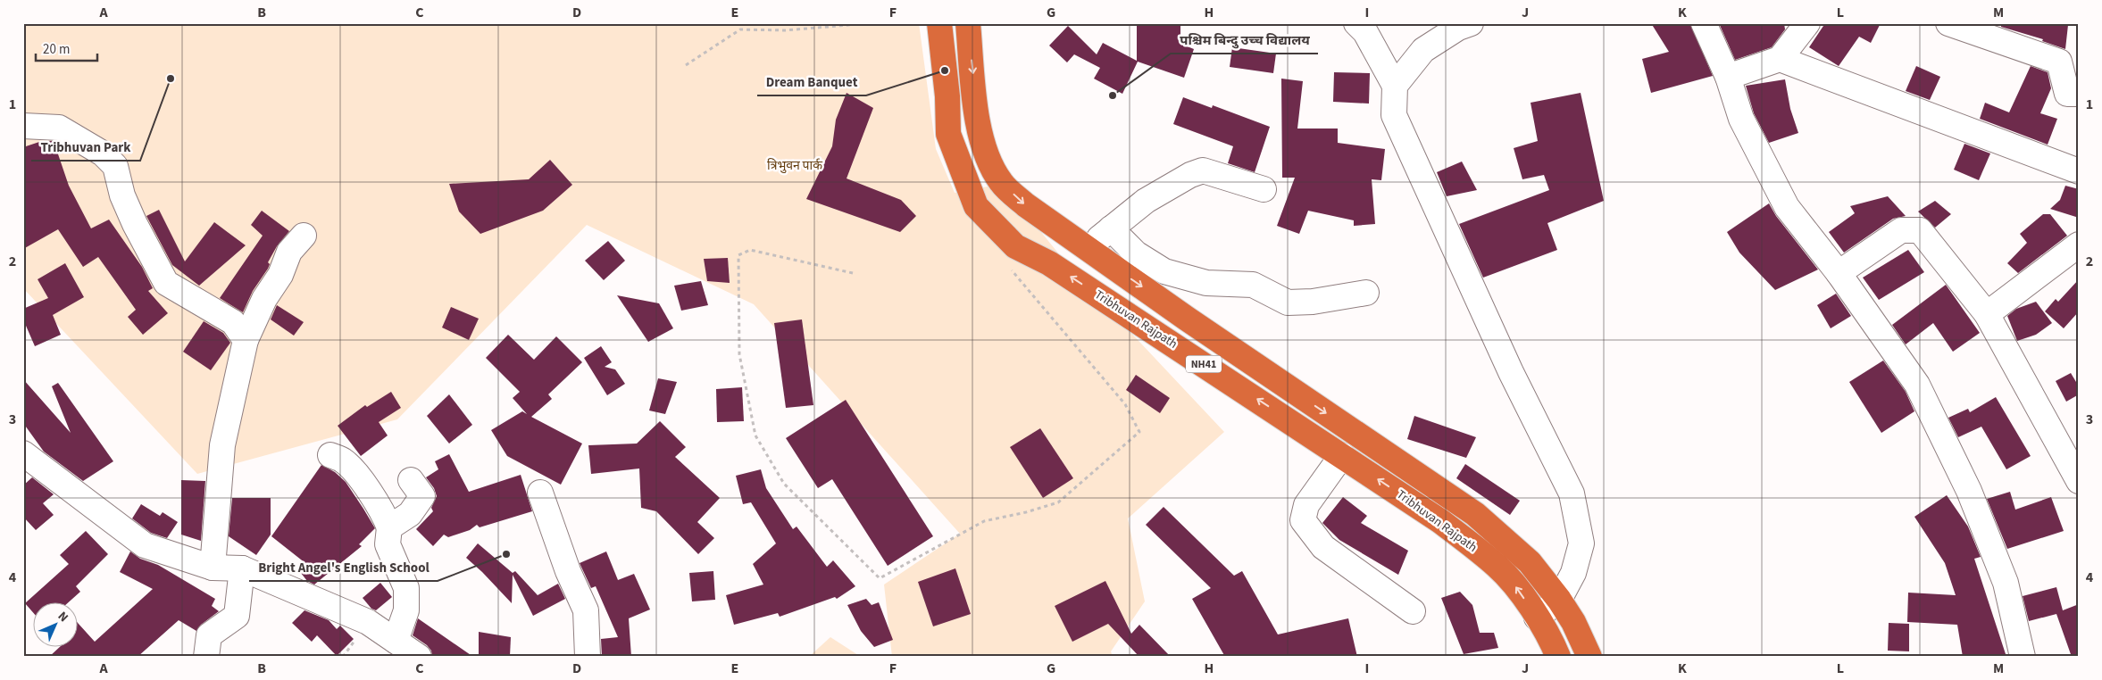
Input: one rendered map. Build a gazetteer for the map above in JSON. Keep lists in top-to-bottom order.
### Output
{
  "streets": {
    "highway": ["Tribhuvan Rajpath", "NH41"]
  },
  "parks": ["त्रिभुवन पार्क"],
  "places": [
    "Dream Banquet",
    "Tribhuvan Park",
    "पश्चिम बिन्दु उच्च विद्यालय",
    "Bright Angel's English School"
  ],
  "scale_bar": "20 m",
  "north": "top right",
  "grid": {
    "columns": [
      "A",
      "B",
      "C",
      "D",
      "E",
      "F",
      "G",
      "H",
      "I",
      "J",
      "K",
      "L",
      "M"
    ],
    "rows": [
      "1",
      "2",
      "3",
      "4"
    ]
  }
}
